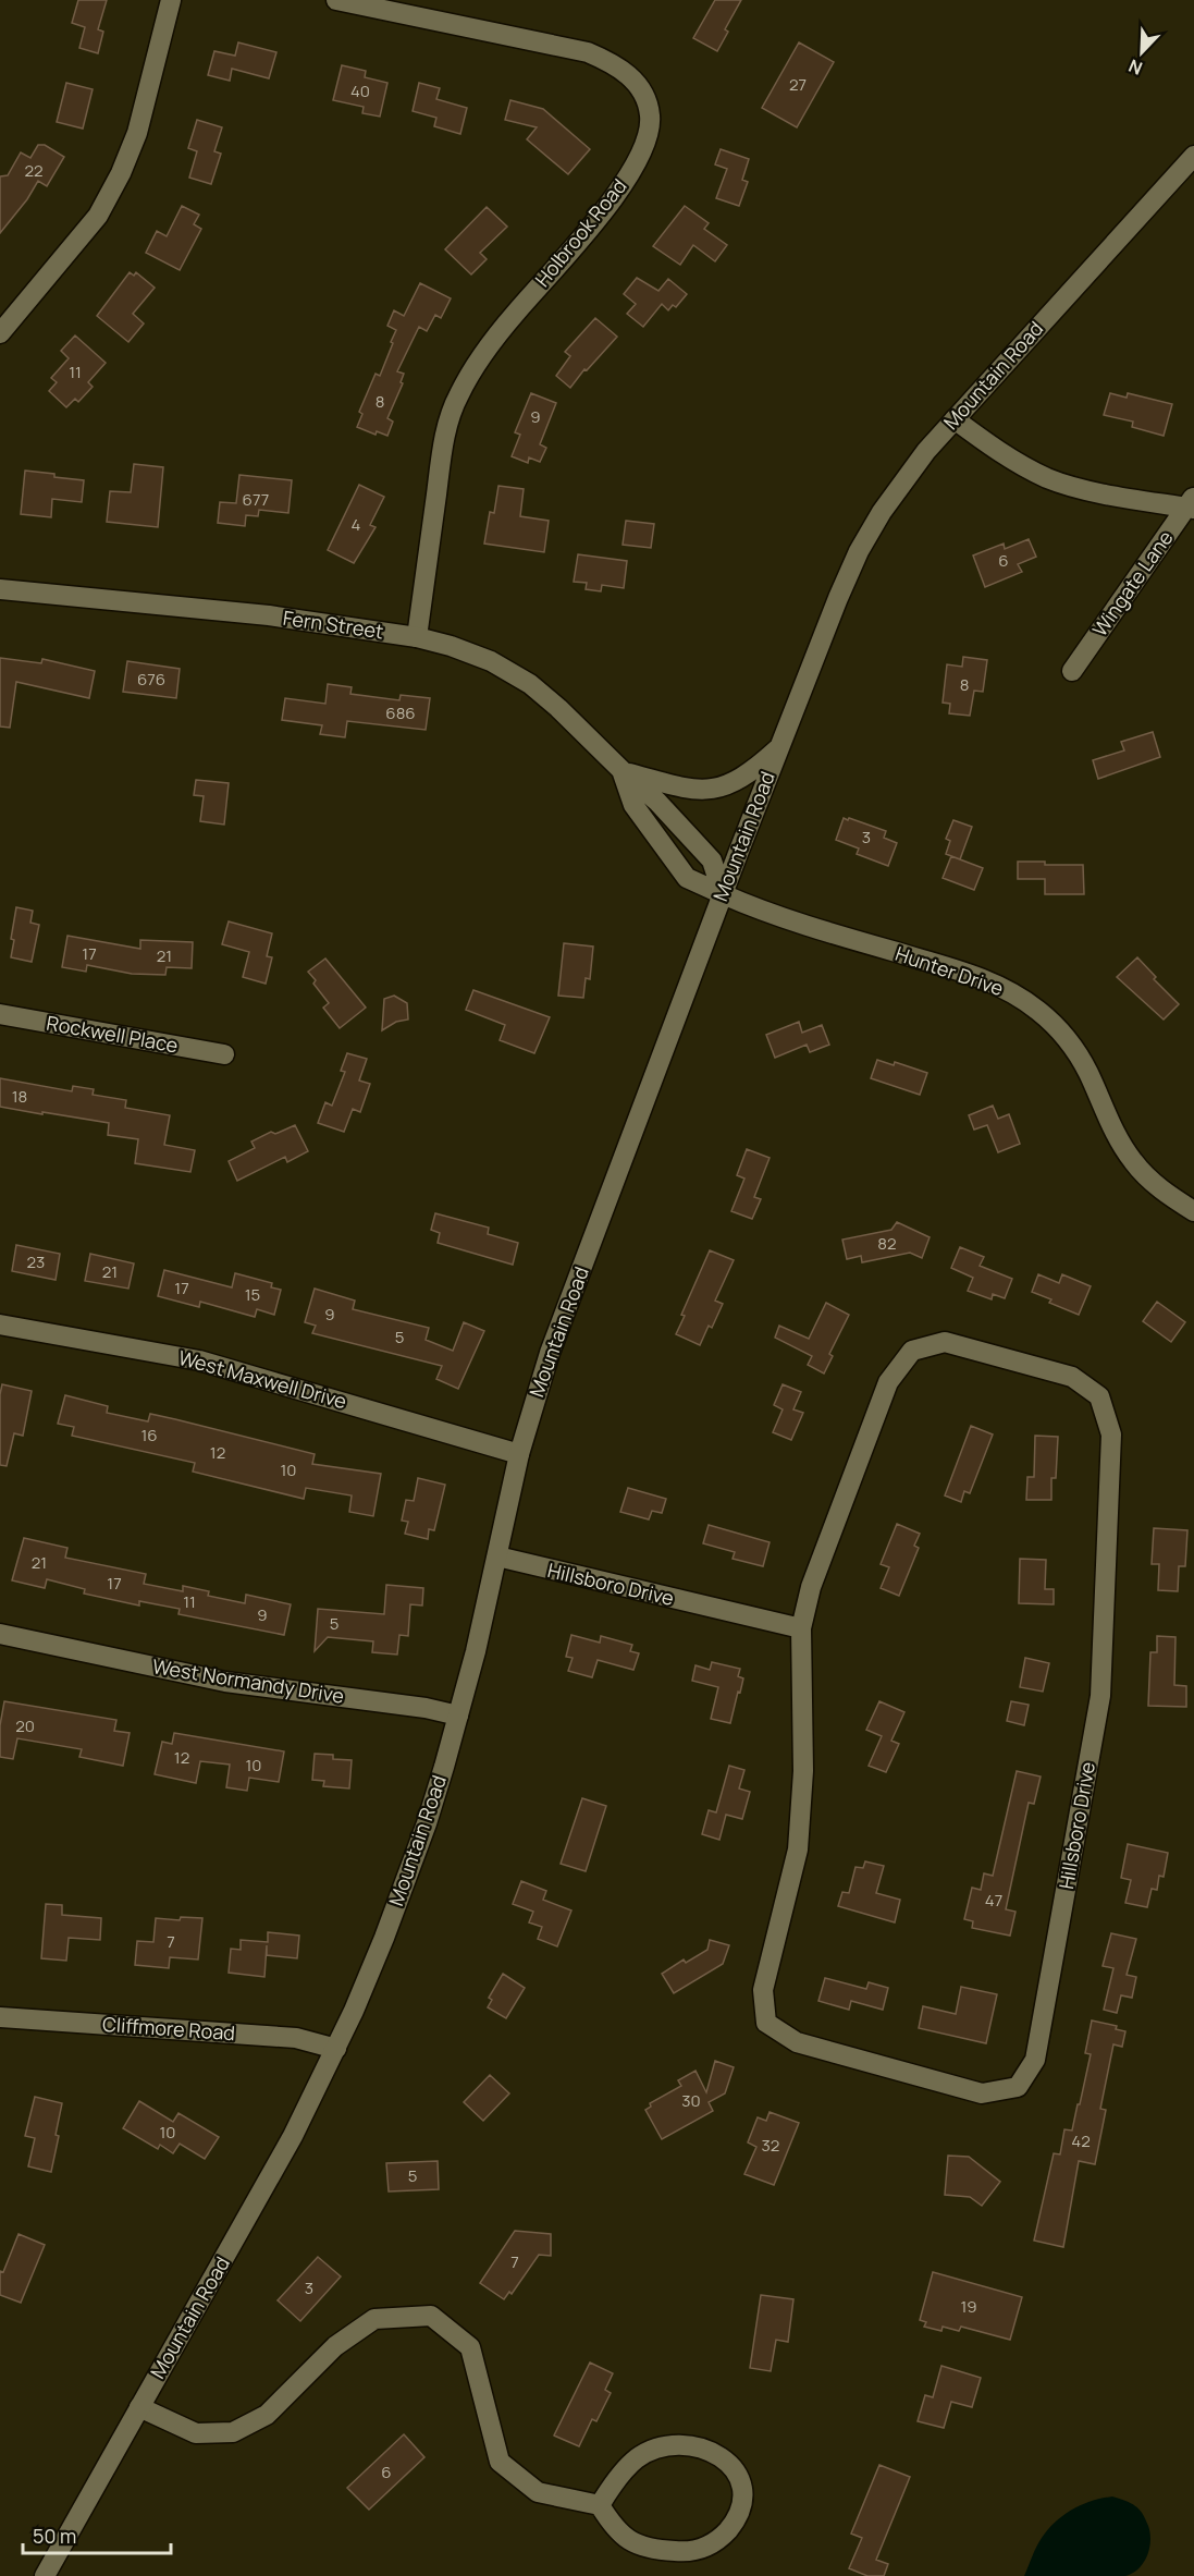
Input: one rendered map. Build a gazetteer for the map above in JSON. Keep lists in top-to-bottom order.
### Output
{
  "streets": {
    "street": [
      "Holbrook Road",
      "Mountain Road",
      "Wingate Lane",
      "Fern Street",
      "Hunter Drive",
      "Rockwell Place",
      "West Maxwell Drive",
      "Hillsboro Drive",
      "West Normandy Drive",
      "Cliffmore Road"
    ]
  },
  "crossings": [
    ["Holbrook Road", "Fern Street"],
    ["Mountain Road", "Fern Street"],
    ["Mountain Road", "Hunter Drive"],
    ["Mountain Road", "West Maxwell Drive"],
    ["Mountain Road", "Hillsboro Drive"],
    ["Mountain Road", "West Normandy Drive"],
    ["Mountain Road", "Cliffmore Road"],
    ["Fern Street", "Hunter Drive"]
  ],
  "house_numbers": [
    "27",
    "40",
    "22",
    "11",
    "8",
    "9",
    "677",
    "4",
    "6",
    "676",
    "8",
    "686",
    "3",
    "17",
    "21",
    "18",
    "82",
    "23",
    "21",
    "17",
    "15",
    "9",
    "5",
    "16",
    "12",
    "10",
    "21",
    "17",
    "11",
    "9",
    "5",
    "20",
    "12",
    "10",
    "47",
    "7",
    "30",
    "10",
    "42",
    "32",
    "5",
    "7",
    "3",
    "19",
    "6"
  ],
  "scale_bar": "50 m",
  "north": "bottom left"
}
